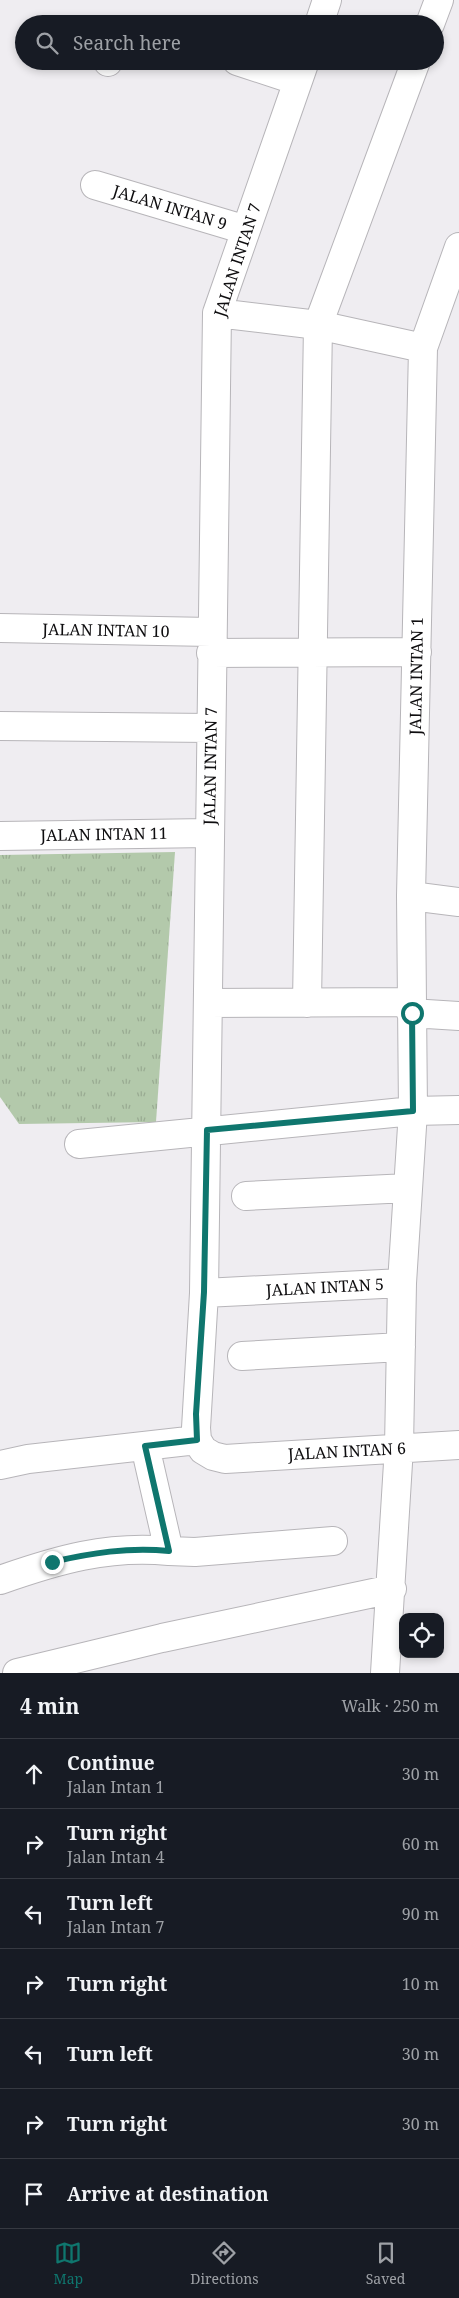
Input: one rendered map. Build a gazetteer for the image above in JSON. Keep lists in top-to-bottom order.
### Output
{
  "streets": {
    "street": [
      "JALAN INTAN 9",
      "JALAN INTAN 7",
      "JALAN INTAN 10",
      "JALAN INTAN 1",
      "JALAN INTAN 11",
      "JALAN INTAN 5",
      "JALAN INTAN 6"
    ]
  },
  "crossings": [
    ["JALAN INTAN 9", "JALAN INTAN 7"],
    ["JALAN INTAN 7", "JALAN INTAN 10"],
    ["JALAN INTAN 7", "JALAN INTAN 11"],
    ["JALAN INTAN 7", "JALAN INTAN 5"],
    ["JALAN INTAN 7", "JALAN INTAN 6"],
    ["JALAN INTAN 10", "JALAN INTAN 1"],
    ["JALAN INTAN 1", "JALAN INTAN 5"],
    ["JALAN INTAN 5", "JALAN INTAN 6"]
  ],
  "page": {
    "search": "Search here",
    "heading": ["4 min", "Walk · 250 m"],
    "list": [
      ["Continue", "Jalan Intan 1", "30 m"],
      ["Turn right", "Jalan Intan 4", "60 m"],
      ["Turn left", "Jalan Intan 7", "90 m"],
      ["Turn right", "10 m"],
      ["Turn left", "30 m"],
      ["Turn right", "30 m"],
      "Arrive at destination"
    ],
    "nav": ["Map", "Directions", "Saved"]
  }
}
